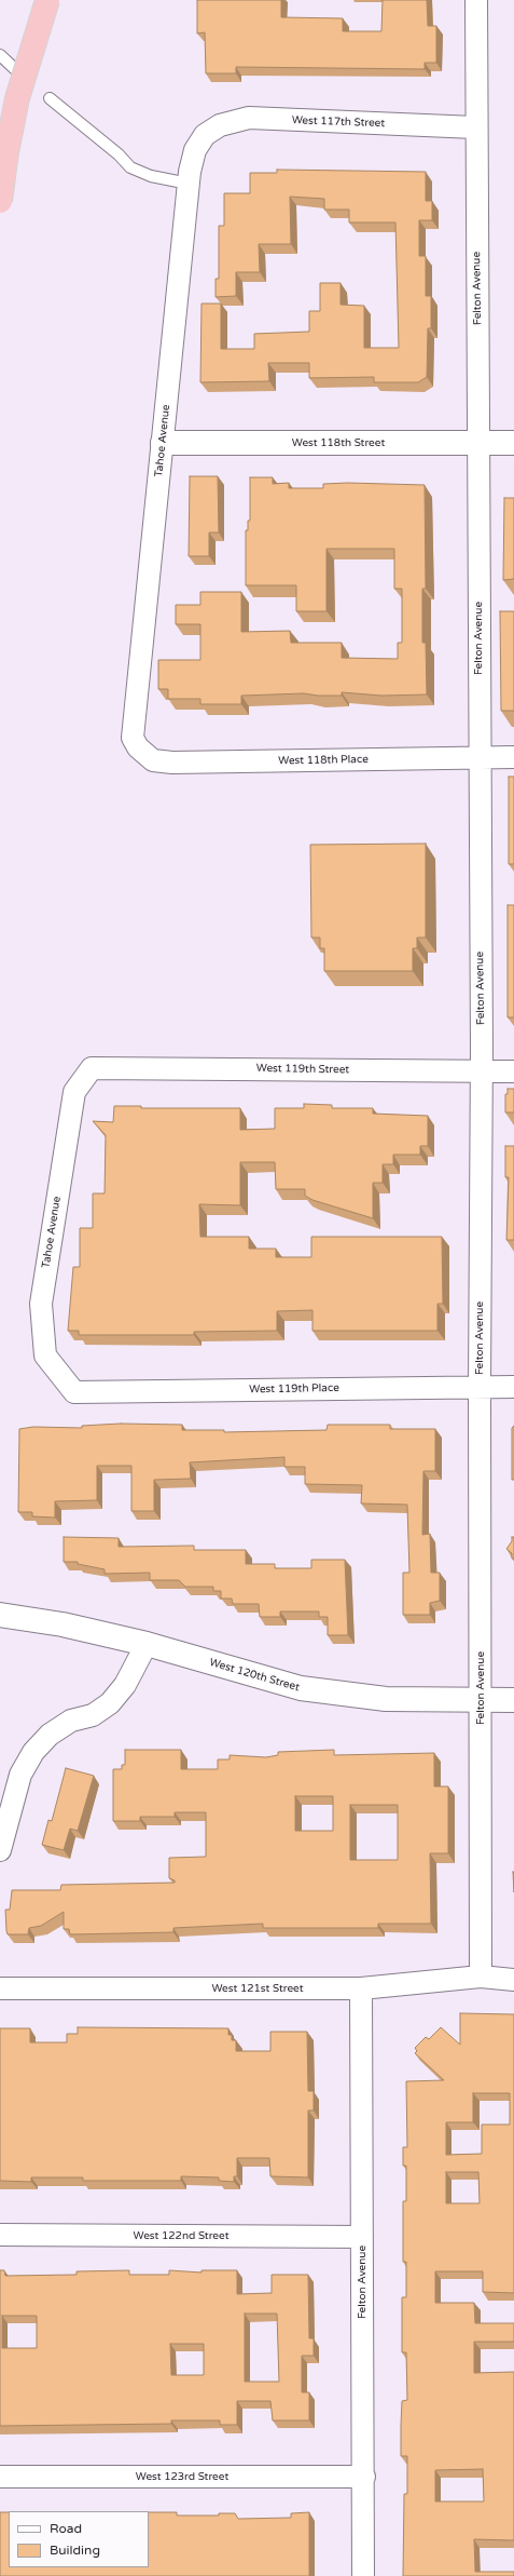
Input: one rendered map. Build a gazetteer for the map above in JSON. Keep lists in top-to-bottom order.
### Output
{
  "streets": {
    "main road": ["West 118th Street", "West 120th Street"],
    "street": [
      "West 117th Street",
      "Felton Avenue",
      "Tahoe Avenue",
      "West 118th Place",
      "West 119th Street",
      "West 119th Place",
      "West 121st Street",
      "West 122nd Street",
      "West 123rd Street"
    ]
  },
  "crossings": [
    ["West 117th Street", "Felton Avenue"],
    ["West 117th Street", "Tahoe Avenue"],
    ["Felton Avenue", "West 118th Street"],
    ["Felton Avenue", "West 118th Place"],
    ["Felton Avenue", "West 119th Street"],
    ["Felton Avenue", "West 119th Place"],
    ["Felton Avenue", "West 120th Street"],
    ["Felton Avenue", "West 121st Street"],
    ["Felton Avenue", "West 122nd Street"],
    ["Felton Avenue", "West 123rd Street"],
    ["Tahoe Avenue", "West 118th Street"],
    ["Tahoe Avenue", "West 118th Place"],
    ["Tahoe Avenue", "West 119th Street"],
    ["Tahoe Avenue", "West 119th Place"]
  ],
  "legend": ["Road", "Building"]
}
